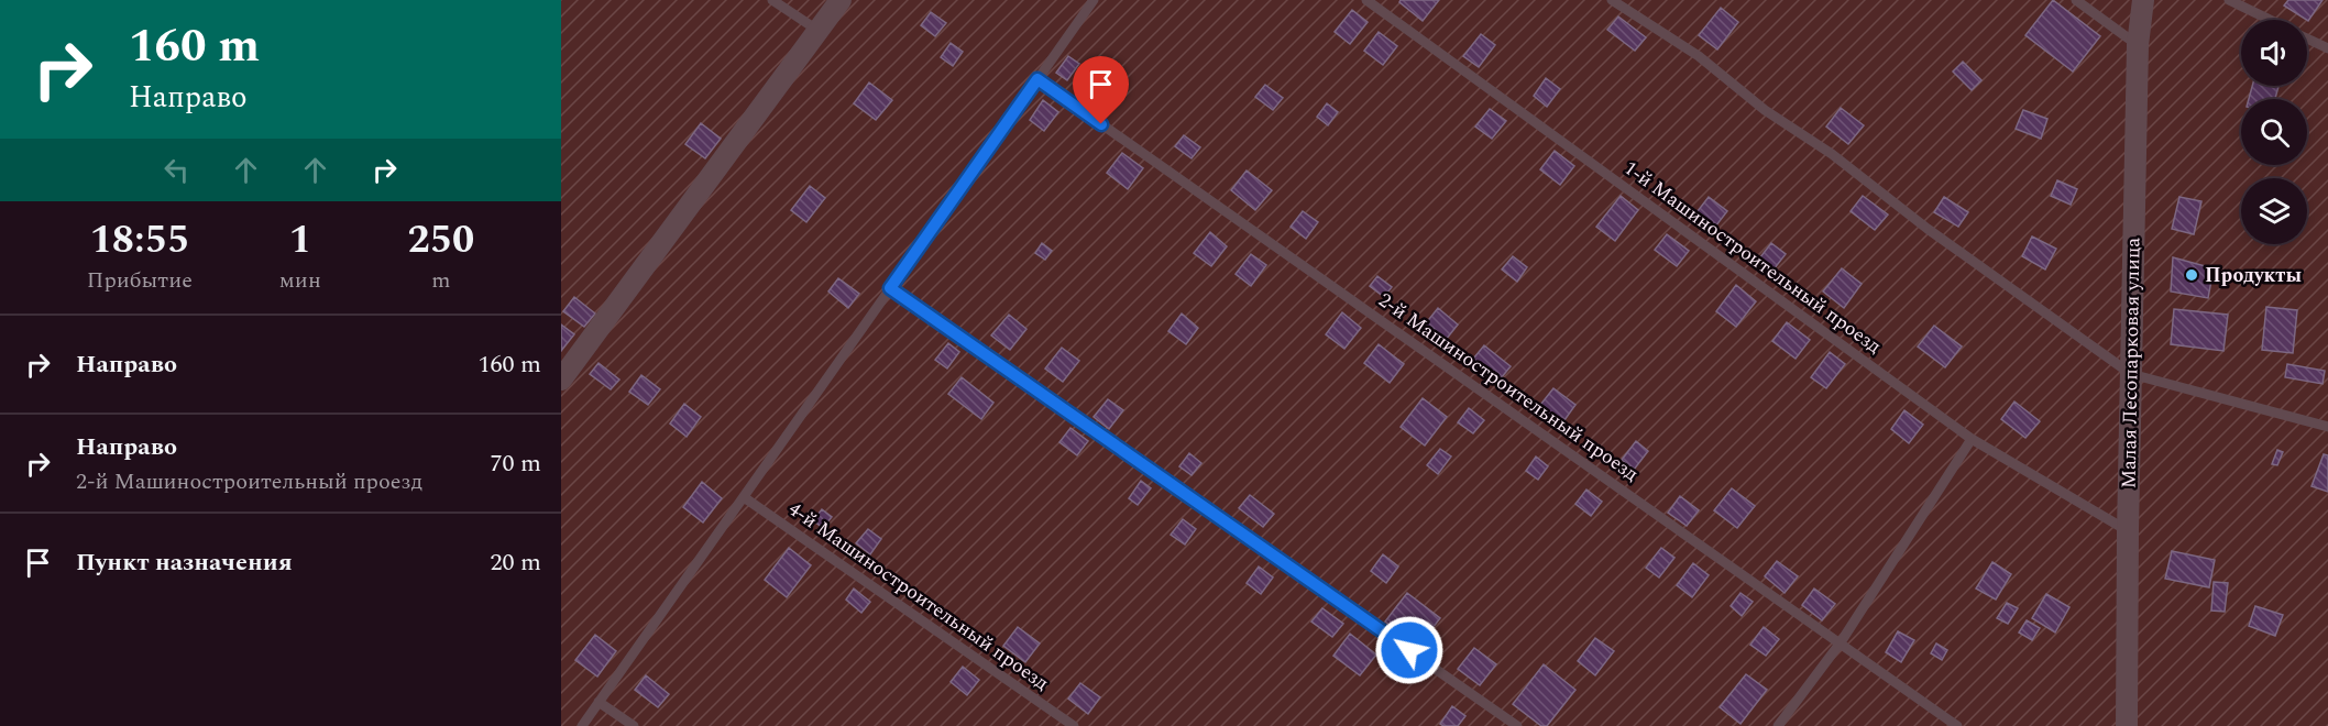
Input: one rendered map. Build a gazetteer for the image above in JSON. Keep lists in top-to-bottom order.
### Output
{
  "streets": {
    "street": ["Малая Лесопарковая улица"],
    "lane": ["1-й Машиностроительный проезд", "2-й Машиностроительный проезд", "4-й Машиностроительный проезд"]
  },
  "crossings": [
    ["1-й Машиностроительный проезд", "Малая Лесопарковая улица"]
  ],
  "places": ["Продукты"],
  "page": {
    "turn": ["160 m", "Направо"],
    "eta": [
      "18:55",
      "Прибытие",
      "1",
      "мин",
      "250",
      "m"
    ],
    "list": [
      {
        "name": "Направо",
        "value": "160 m"
      },
      {
        "name": "Направо",
        "note": "2-й Машиностроительный проезд",
        "value": "70 m"
      },
      {
        "name": "Пункт назначения",
        "value": "20 m"
      }
    ]
  }
}
